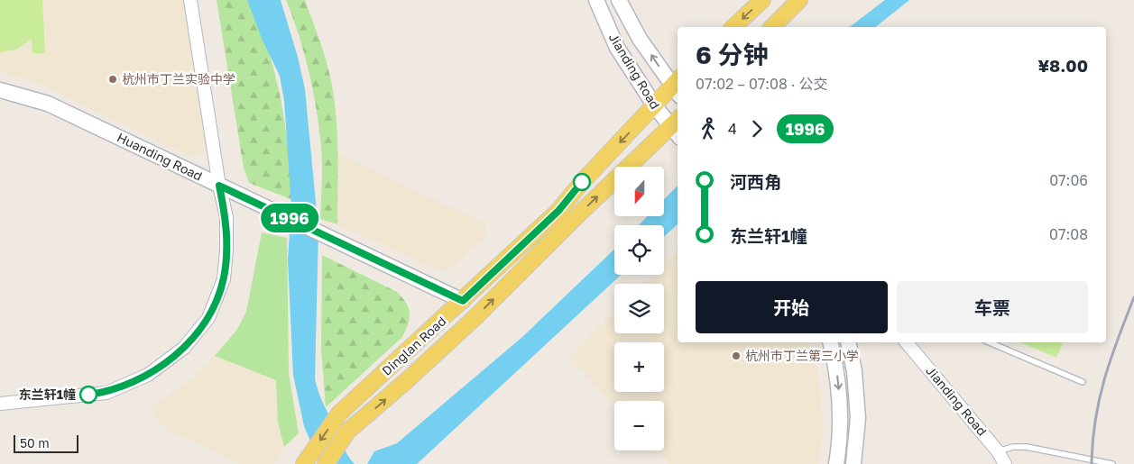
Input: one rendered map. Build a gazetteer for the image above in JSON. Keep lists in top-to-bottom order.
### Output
{
  "streets": {
    "main road": ["Jianding Road", "Huanding Road", "Dinglan Road"]
  },
  "crossings": [
    ["Jianding Road", "Dinglan Road"],
    ["Huanding Road", "Dinglan Road"]
  ],
  "places": ["杭州市丁兰实验中学", "杭州市丁兰第三小学", "东兰轩1幢"],
  "lines": ["bus line 1996"],
  "scale_bar": "50 m",
  "north": "bottom",
  "page": {
    "on_map": "1996",
    "heading": ["6 分钟", "07:02 – 07:08 · 公交", "¥8.00"],
    "legs": ["4", "1996"],
    "list": [
      {
        "name": "河西角",
        "value": "07:06"
      },
      {
        "name": "东兰轩1幢",
        "value": "07:08"
      }
    ],
    "map_buttons": ["+", "−"],
    "buttons": ["开始", "车票"],
    "scale": "50 m"
  }
}
